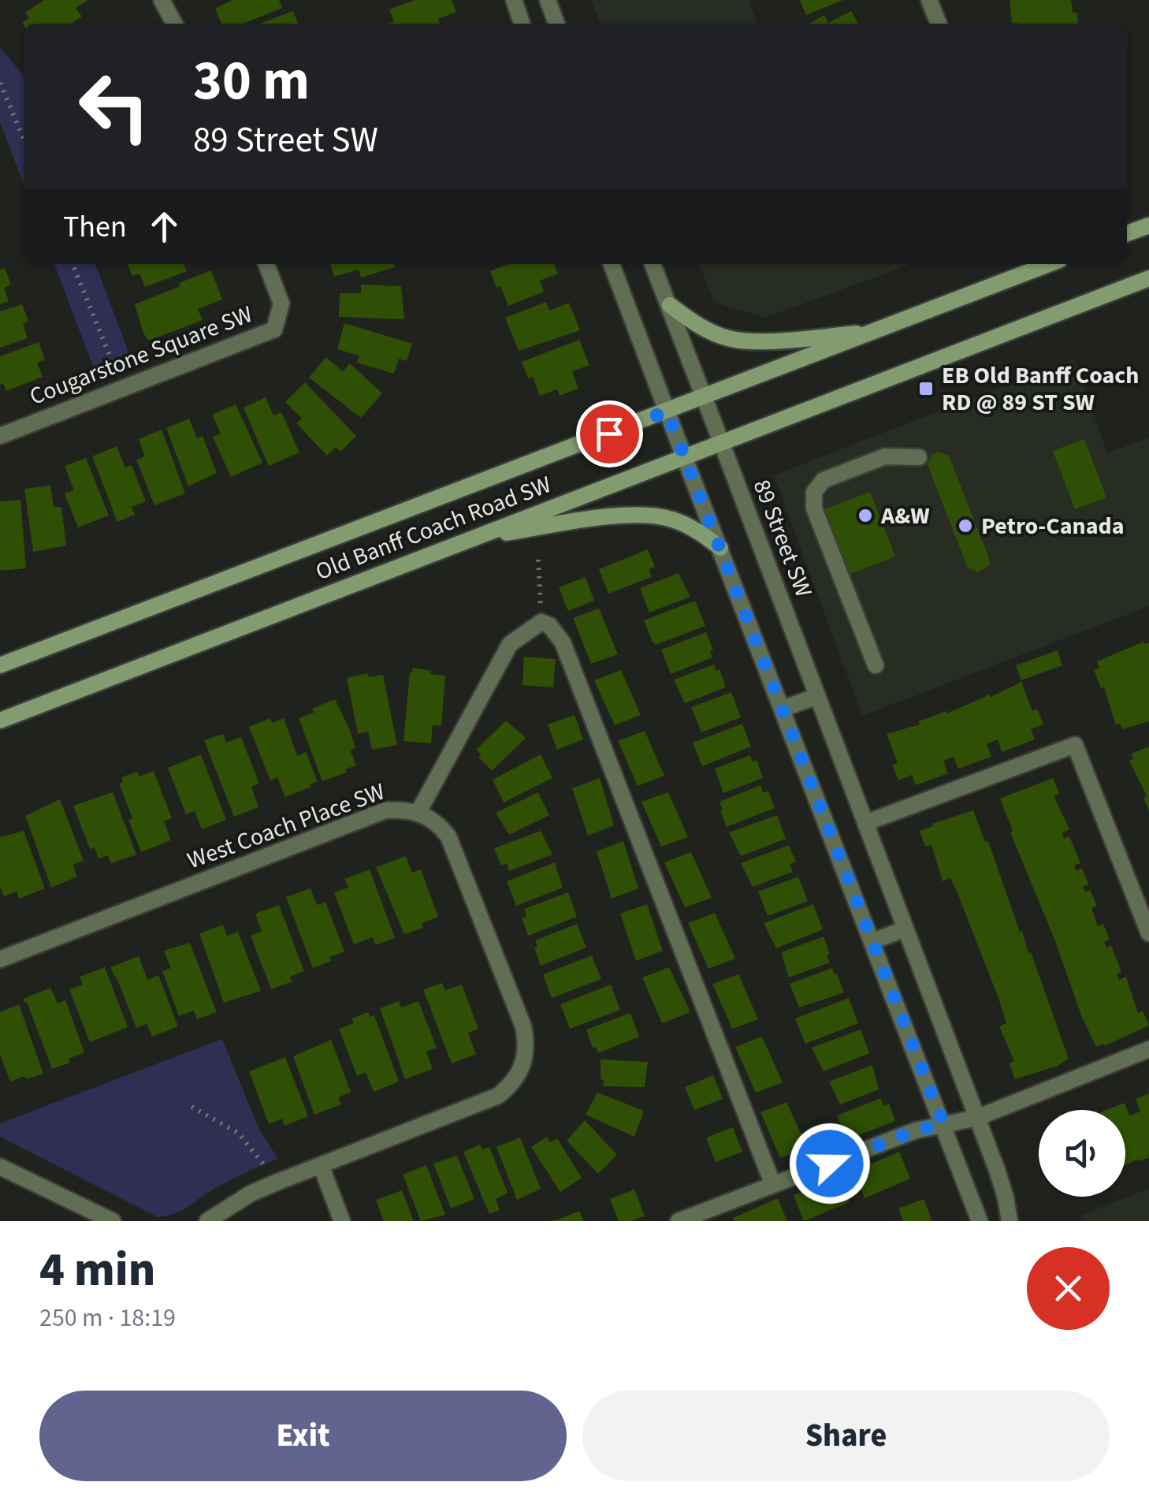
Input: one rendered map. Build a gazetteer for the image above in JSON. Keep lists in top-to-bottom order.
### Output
{
  "streets": {
    "main road": ["Old Banff Coach Road SW"],
    "street": ["Cougarstone Square SW", "89 Street SW", "West Coach Place SW"]
  },
  "crossings": [
    ["Old Banff Coach Road SW", "89 Street SW"]
  ],
  "places": {
    "transit": ["EB Old Banff Coach RD @ 89 ST SW"],
    "other": ["A&W", "Petro-Canada"]
  },
  "page": {
    "turn": ["30 m", "89 Street SW"],
    "then": "Then",
    "heading": ["4 min", "250 m · 18:19"],
    "buttons": ["Exit", "Share"]
  }
}
